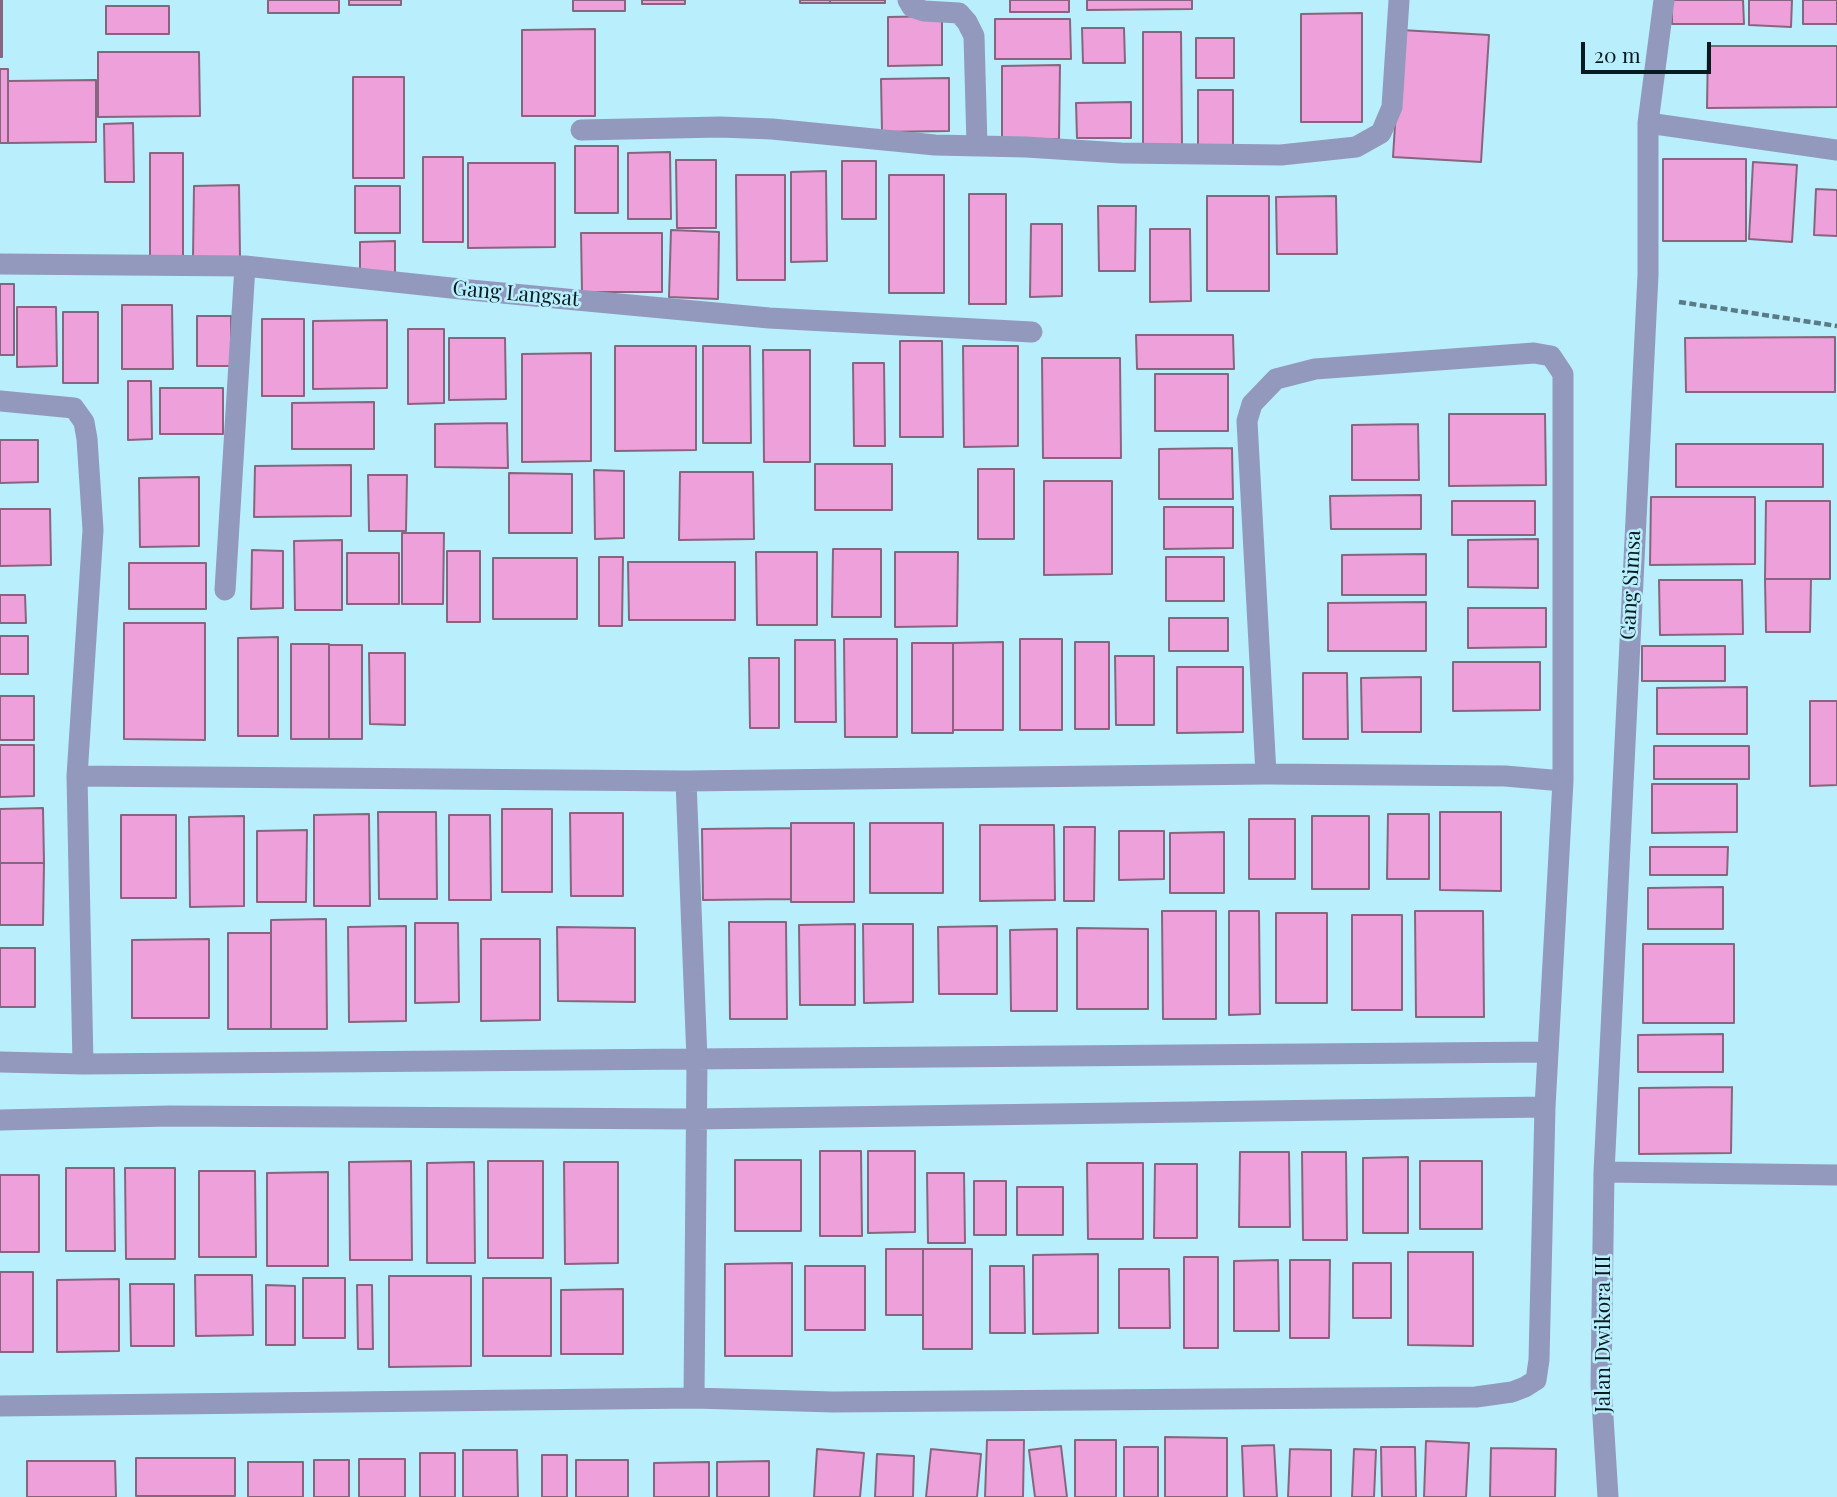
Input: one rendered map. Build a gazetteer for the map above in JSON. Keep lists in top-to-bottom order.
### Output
{
  "streets": {
    "street": ["Gang Langsat", "Gang Simsa", "Jalan Dwikora III"]
  },
  "crossings": [
    ["Gang Simsa", "Jalan Dwikora III"]
  ],
  "scale_bar": "20 m"
}
